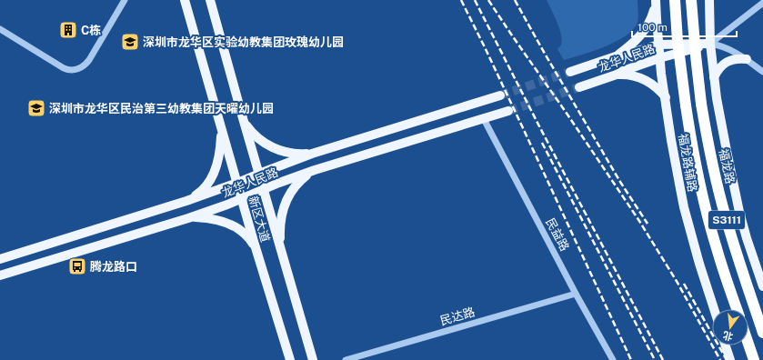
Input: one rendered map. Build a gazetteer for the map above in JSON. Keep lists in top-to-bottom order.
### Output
{
  "streets": {
    "highway": ["福龙路", "S3111"],
    "main road": ["龙华人民路", "福龙路辅路", "新区大道"],
    "street": ["民益路", "民达路"]
  },
  "crossings": [
    ["龙华人民路", "福龙路辅路"],
    ["龙华人民路", "新区大道"],
    ["龙华人民路", "民益路"],
    ["民益路", "民达路"]
  ],
  "places": {
    "building": ["C栋"],
    "school or university": ["深圳市龙华区实验幼教集团玫瑰幼儿园", "深圳市龙华区民治第三幼教集团天曜幼儿园"],
    "bus stop": ["腾龙路口"]
  },
  "scale_bar": "100 m",
  "north": "bottom"
}
